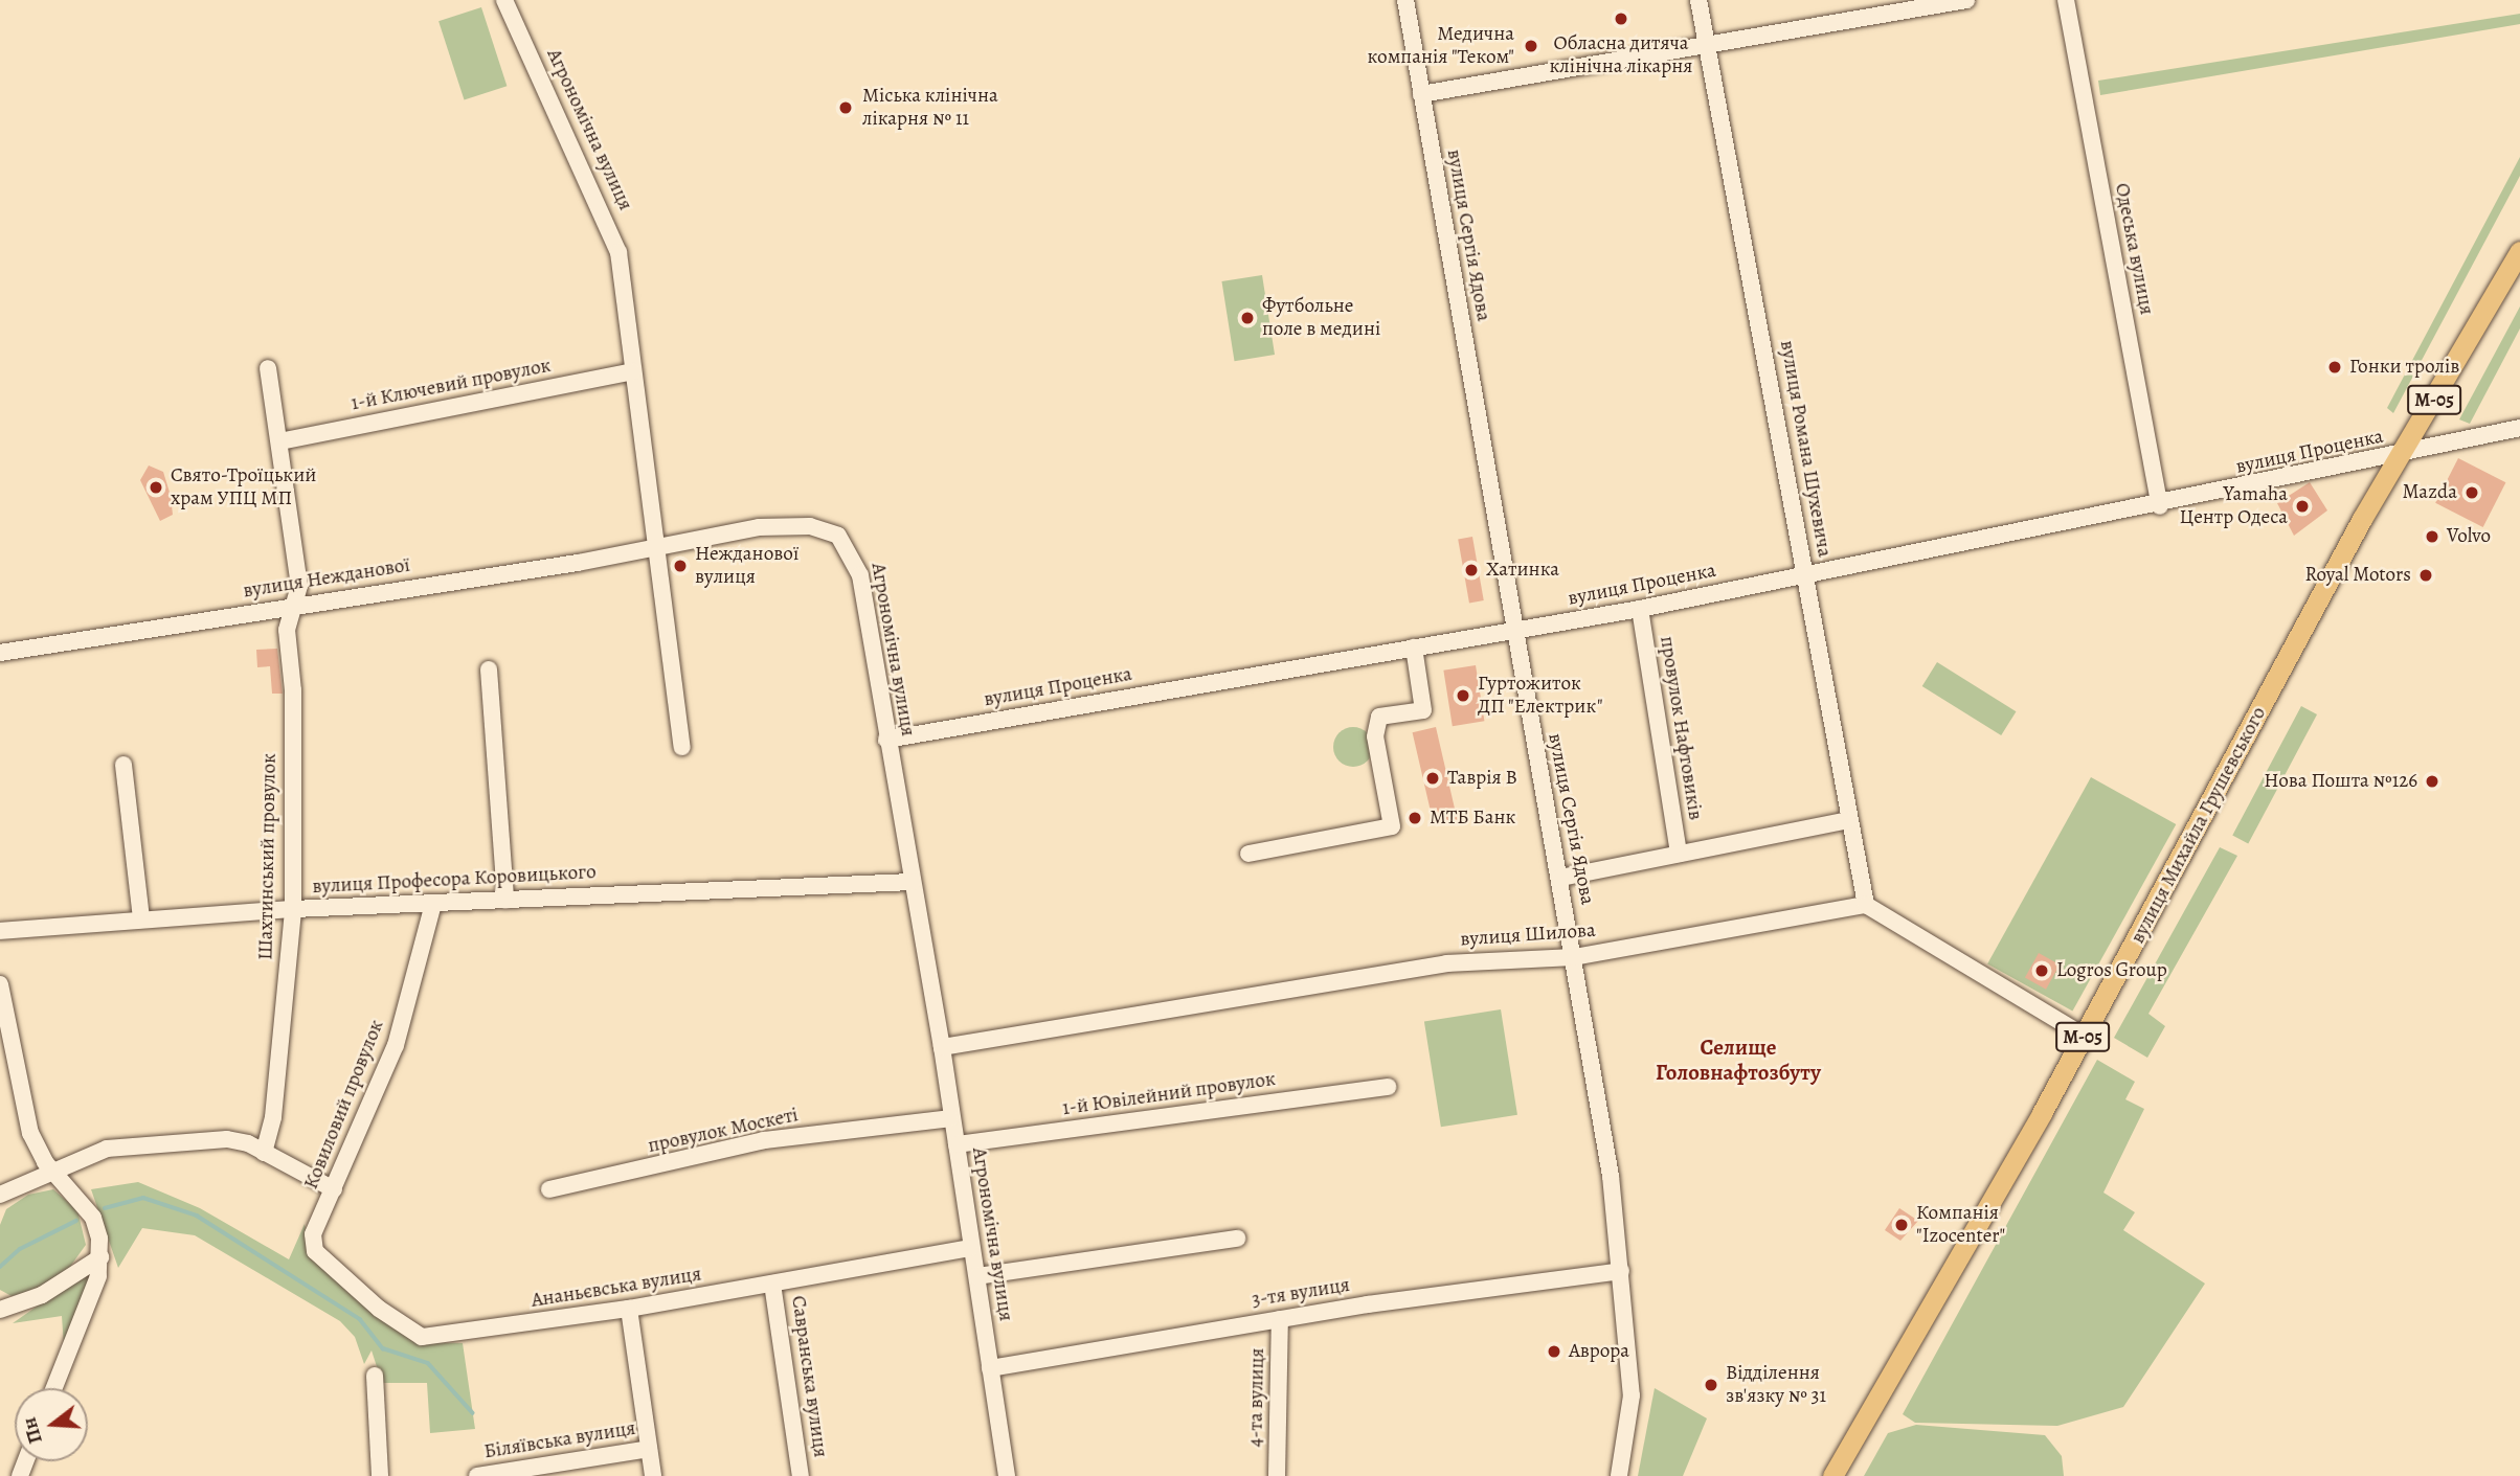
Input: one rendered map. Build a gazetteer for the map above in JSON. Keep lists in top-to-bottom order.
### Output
{
  "streets": {
    "main road": ["М-05", "вулиця Михайла Грушевського"],
    "street": [
      "Агрономічна вулиця",
      "вулиця Сергія Ядова",
      "Одеська вулиця",
      "1-й Ключевий провулок",
      "вулиця Романа Шухевича",
      "вулиця Проценка",
      "вулиця Нежданової",
      "провулок Нафтовиків",
      "Шахтинський провулок",
      "вулиця Професора Коровицького",
      "вулиця Шилова",
      "1-й Ювілейний провулок",
      "Ковиловий провулок",
      "провулок Москеті",
      "Ананьєвська вулиця",
      "3-тя вулиця",
      "Савранська вулиця",
      "4-та вулиця",
      "Біляївська вулиця"
    ]
  },
  "crossings": [
    ["Агрономічна вулиця", "1-й Ключевий провулок"],
    ["Агрономічна вулиця", "вулиця Проценка"],
    ["Агрономічна вулиця", "вулиця Нежданової"],
    ["Агрономічна вулиця", "вулиця Професора Коровицького"],
    ["Агрономічна вулиця", "вулиця Шилова"],
    ["Агрономічна вулиця", "1-й Ювілейний провулок"],
    ["Агрономічна вулиця", "провулок Москеті"],
    ["Агрономічна вулиця", "Ананьєвська вулиця"],
    ["Агрономічна вулиця", "3-тя вулиця"],
    ["вулиця Сергія Ядова", "вулиця Проценка"],
    ["вулиця Сергія Ядова", "провулок Нафтовиків"],
    ["вулиця Сергія Ядова", "вулиця Шилова"],
    ["вулиця Сергія Ядова", "3-тя вулиця"],
    ["Одеська вулиця", "вулиця Проценка"],
    ["1-й Ключевий провулок", "Шахтинський провулок"],
    ["вулиця Романа Шухевича", "вулиця Проценка"],
    ["вулиця Романа Шухевича", "провулок Нафтовиків"],
    ["вулиця Романа Шухевича", "вулиця Шилова"],
    ["вулиця Проценка", "провулок Нафтовиків"],
    ["вулиця Проценка", "вулиця Михайла Грушевського"],
    ["вулиця Нежданової", "Шахтинський провулок"],
    ["Шахтинський провулок", "вулиця Професора Коровицького"],
    ["вулиця Професора Коровицького", "Ковиловий провулок"],
    ["Ковиловий провулок", "Ананьєвська вулиця"],
    ["Ананьєвська вулиця", "Савранська вулиця"],
    ["3-тя вулиця", "4-та вулиця"]
  ],
  "districts": ["Селище Головнафтозбуту"],
  "places": [
    "Обласна дитяча клінічна лікарня",
    "Медична компанія \"Теком\"",
    "Міська клінічна лікарня № 11",
    "Футбольне поле в медині",
    "Гонки тролів",
    "Свято-Троїцький храм УПЦ МП",
    "Mazda",
    "Yamaha Центр Одеса",
    "Volvo",
    "Нежданової вулиця",
    "Хатинка",
    "Royal Motors",
    "Гуртожиток ДП \"Електрик\"",
    "Таврія В",
    "Нова Пошта №126",
    "МТБ Банк",
    "Logros Group",
    "Компанія \"Izocenter\"",
    "Аврора",
    "Відділення зв'язку № 31"
  ],
  "north": "left"
}
